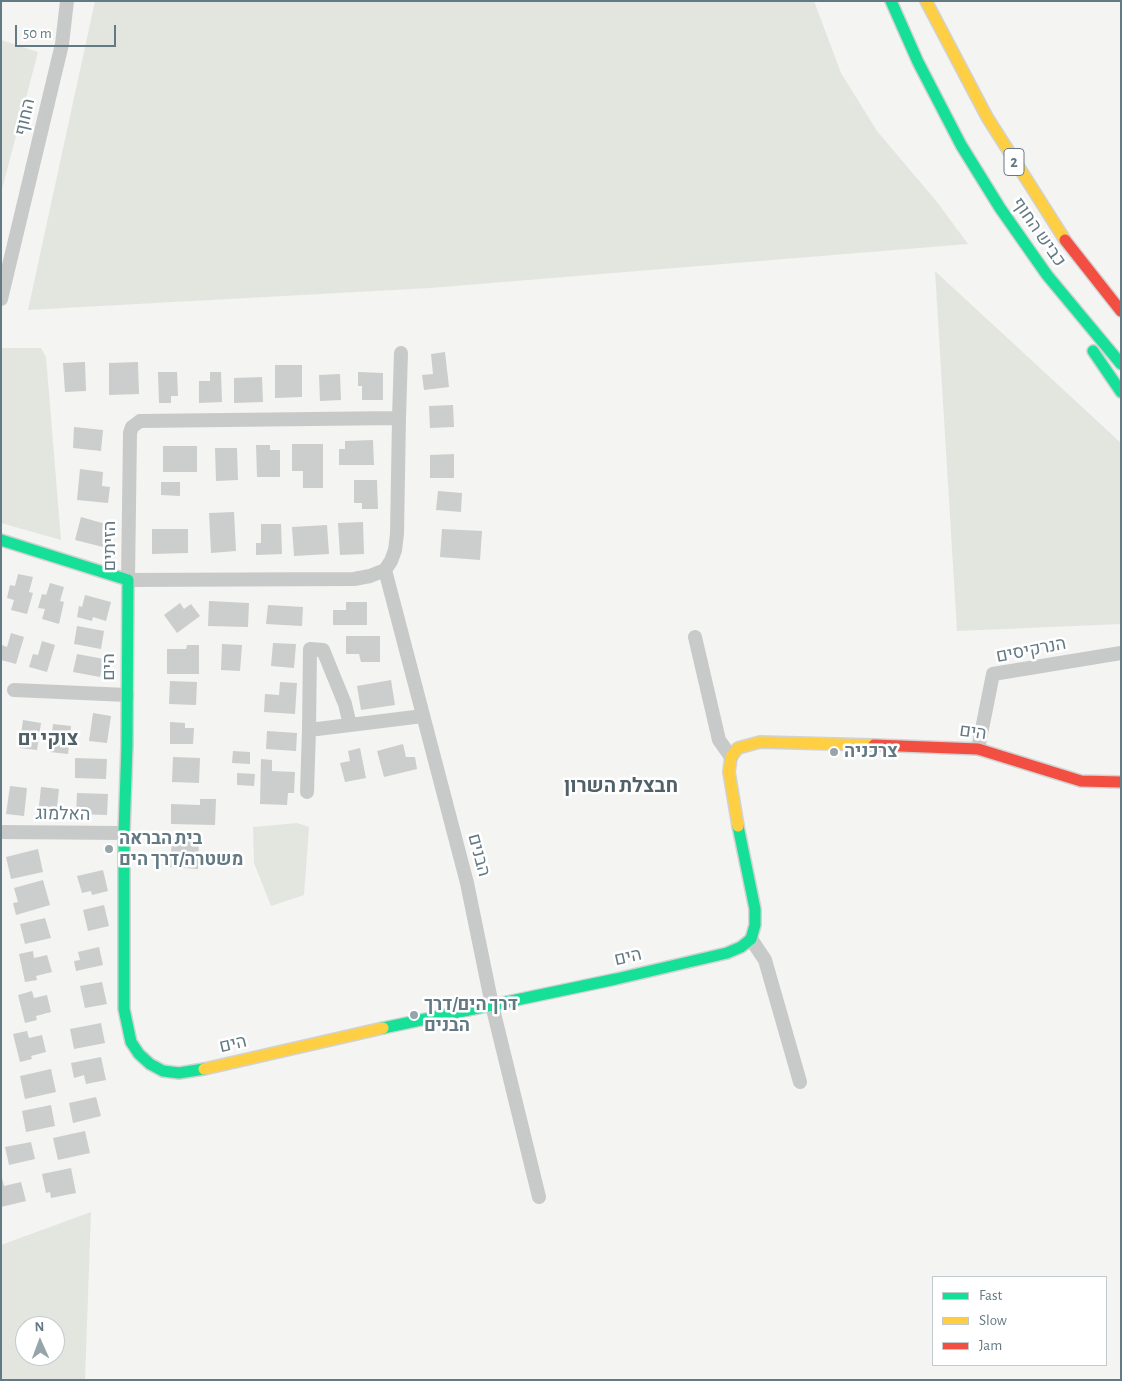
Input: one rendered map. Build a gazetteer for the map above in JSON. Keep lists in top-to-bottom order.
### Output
{
  "streets": {
    "main road": ["2", "כביש החוף", "הים"],
    "street": [
      "החוף",
      "הזיתים",
      "הנרקיסים",
      "האלמוג",
      "הבנים"
    ]
  },
  "crossings": [
    ["הזיתים", "הים"],
    ["הזיתים", "הבנים"],
    ["הנרקיסים", "הים"],
    ["הים", "האלמוג"],
    ["הים", "הבנים"]
  ],
  "districts": ["צוקי ים", "חבצלת השרון"],
  "places": ["צרכניה", "בית הבראה משטרה/דרך הים", "דרך הים/דרך הבנים"],
  "legend": ["Fast", "Slow", "Jam"],
  "scale_bar": "50 m",
  "north": "top"
}
